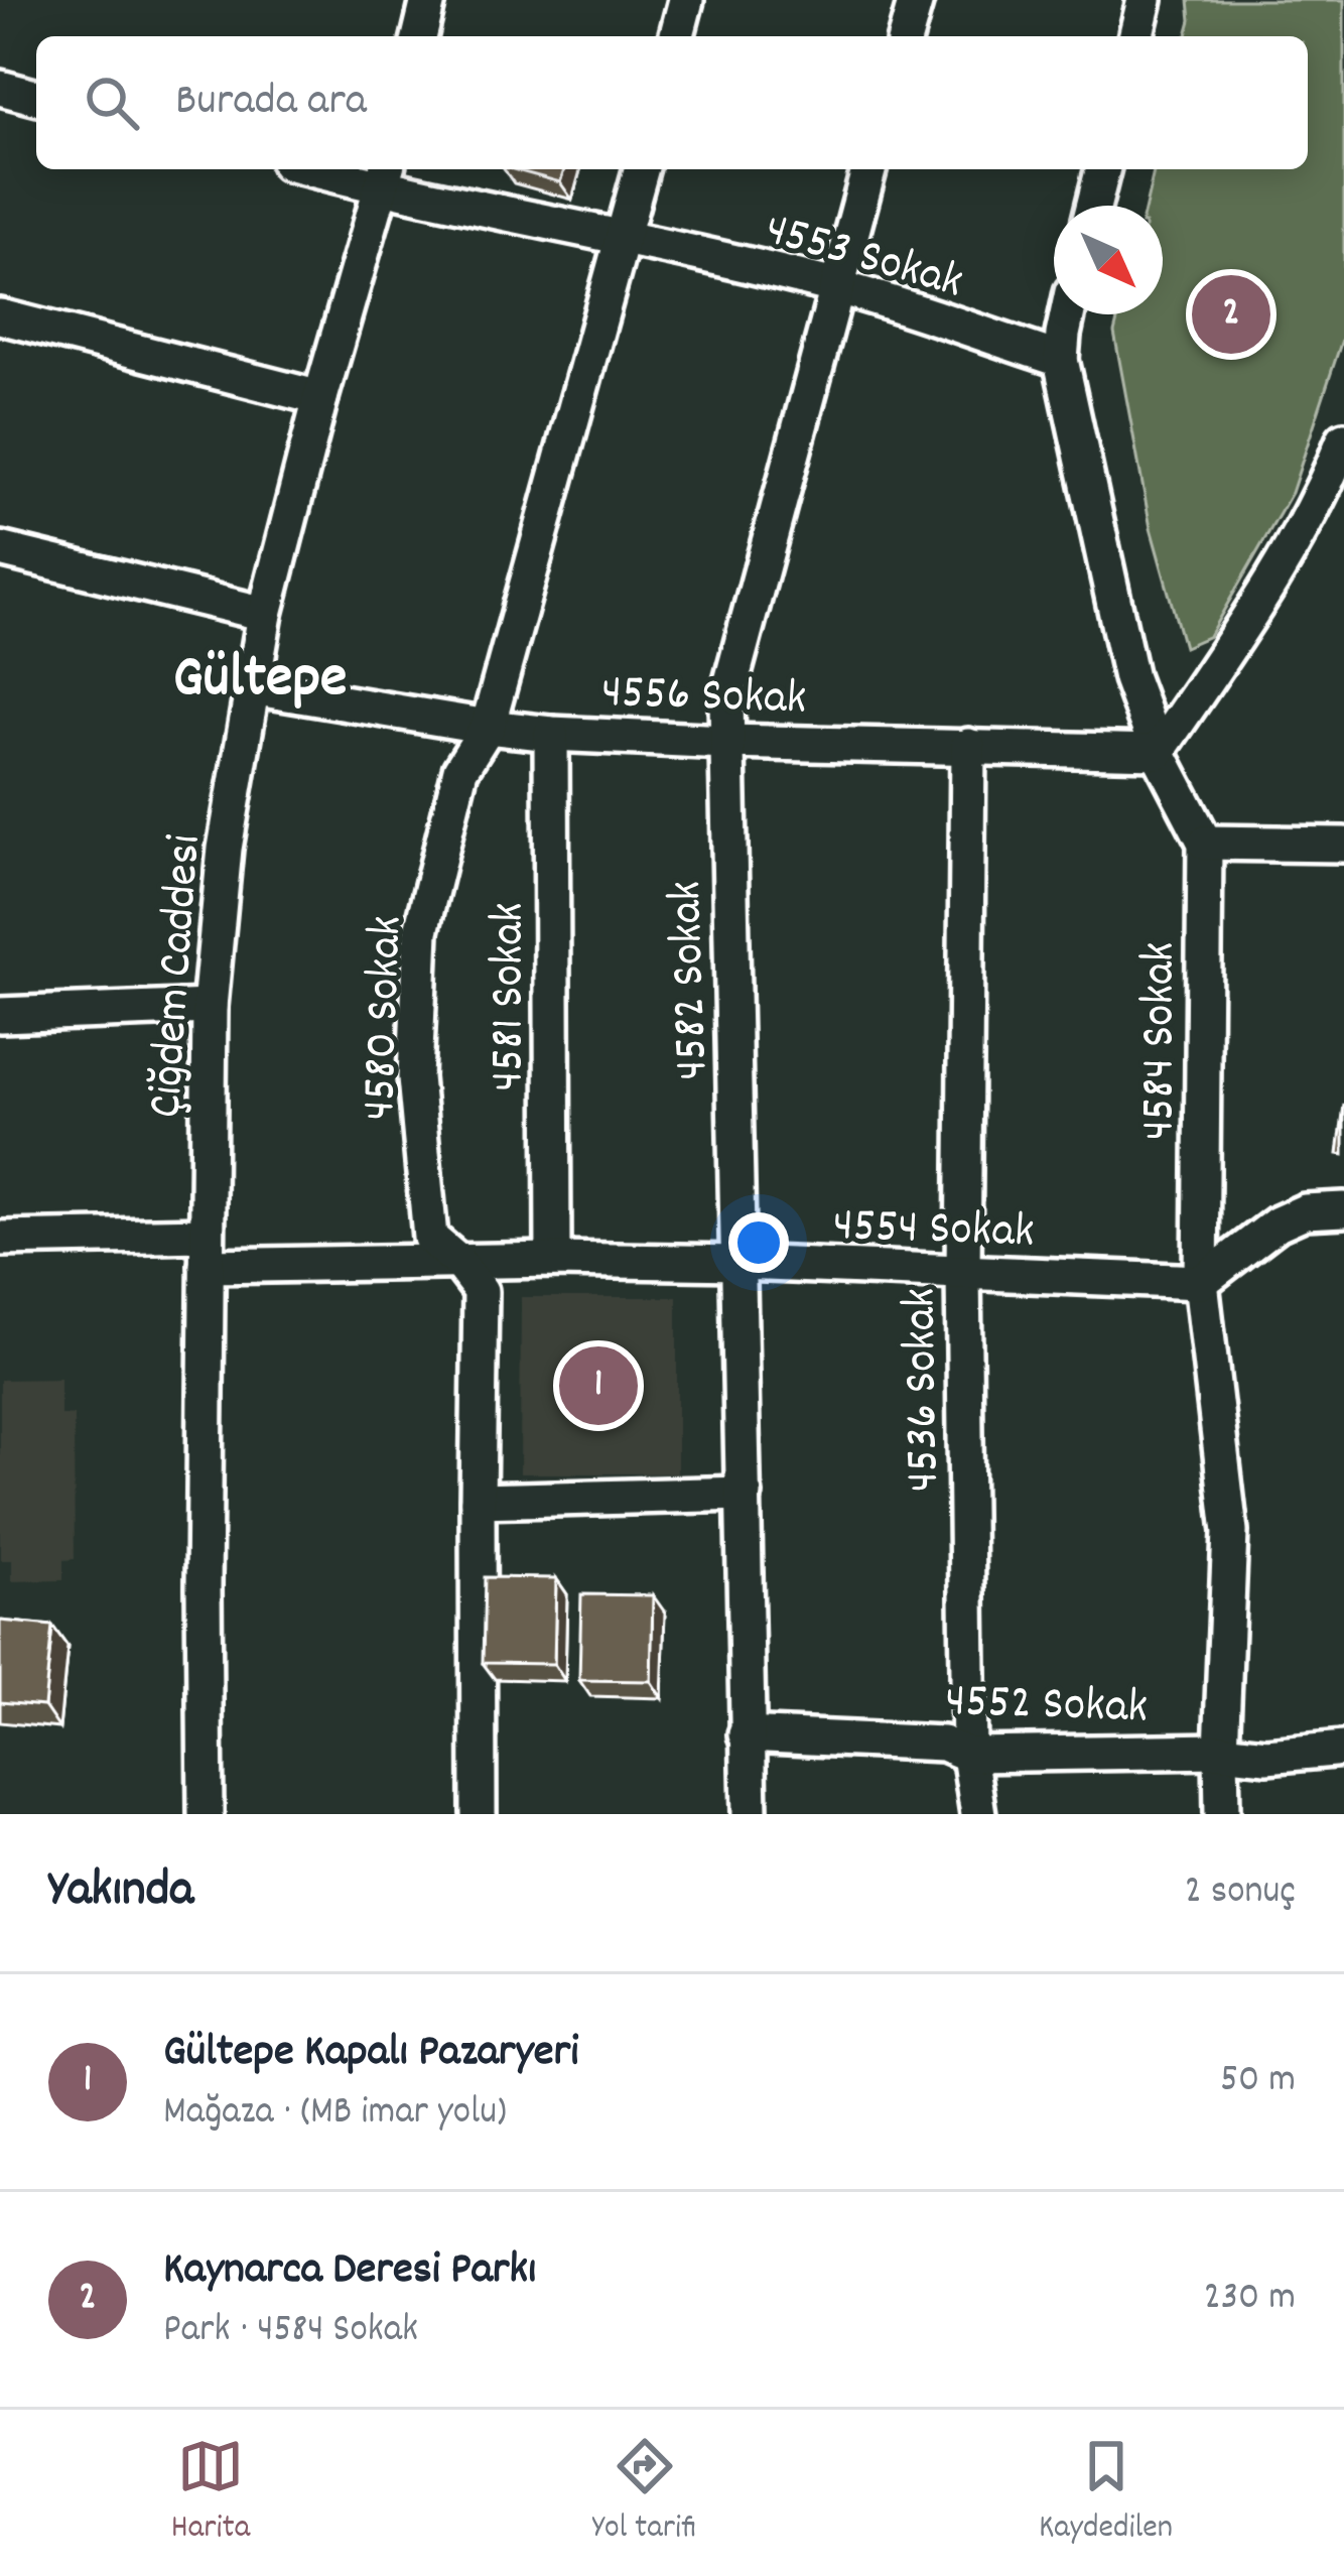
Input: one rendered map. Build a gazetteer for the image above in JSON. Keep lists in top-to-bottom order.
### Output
{
  "streets": {
    "street": [
      "4553 Sokak",
      "4556 Sokak",
      "Çiğdem Caddesi",
      "4582 Sokak",
      "4581 Sokak",
      "4580 Sokak",
      "4584 Sokak",
      "4554 Sokak",
      "4536 Sokak",
      "4552 Sokak"
    ]
  },
  "crossings": [
    ["4553 Sokak", "Çiğdem Caddesi"],
    ["4553 Sokak", "4582 Sokak"],
    ["4553 Sokak", "4580 Sokak"],
    ["4553 Sokak", "4584 Sokak"],
    ["4556 Sokak", "Çiğdem Caddesi"],
    ["4556 Sokak", "4582 Sokak"],
    ["4556 Sokak", "4581 Sokak"],
    ["4556 Sokak", "4580 Sokak"],
    ["4556 Sokak", "4584 Sokak"],
    ["4556 Sokak", "4536 Sokak"],
    ["Çiğdem Caddesi", "4554 Sokak"],
    ["4582 Sokak", "4554 Sokak"],
    ["4582 Sokak", "4552 Sokak"],
    ["4581 Sokak", "4554 Sokak"],
    ["4580 Sokak", "4554 Sokak"],
    ["4584 Sokak", "4554 Sokak"],
    ["4584 Sokak", "4552 Sokak"],
    ["4554 Sokak", "4536 Sokak"],
    ["4536 Sokak", "4552 Sokak"]
  ],
  "districts": ["Gültepe"],
  "north": "bottom right",
  "page": {
    "search": "Burada ara",
    "pins": ["2", "1"],
    "heading": ["Yakında", "2 sonuç"],
    "list": [
      {
        "mark": "1",
        "name": "Gültepe Kapalı Pazaryeri",
        "note": "Mağaza · (MB imar yolu)",
        "value": "50 m"
      },
      {
        "mark": "2",
        "name": "Kaynarca Deresi Parkı",
        "note": "Park · 4584 Sokak",
        "value": "230 m"
      }
    ],
    "nav": ["Harita", "Yol tarifi", "Kaydedilen"]
  }
}
